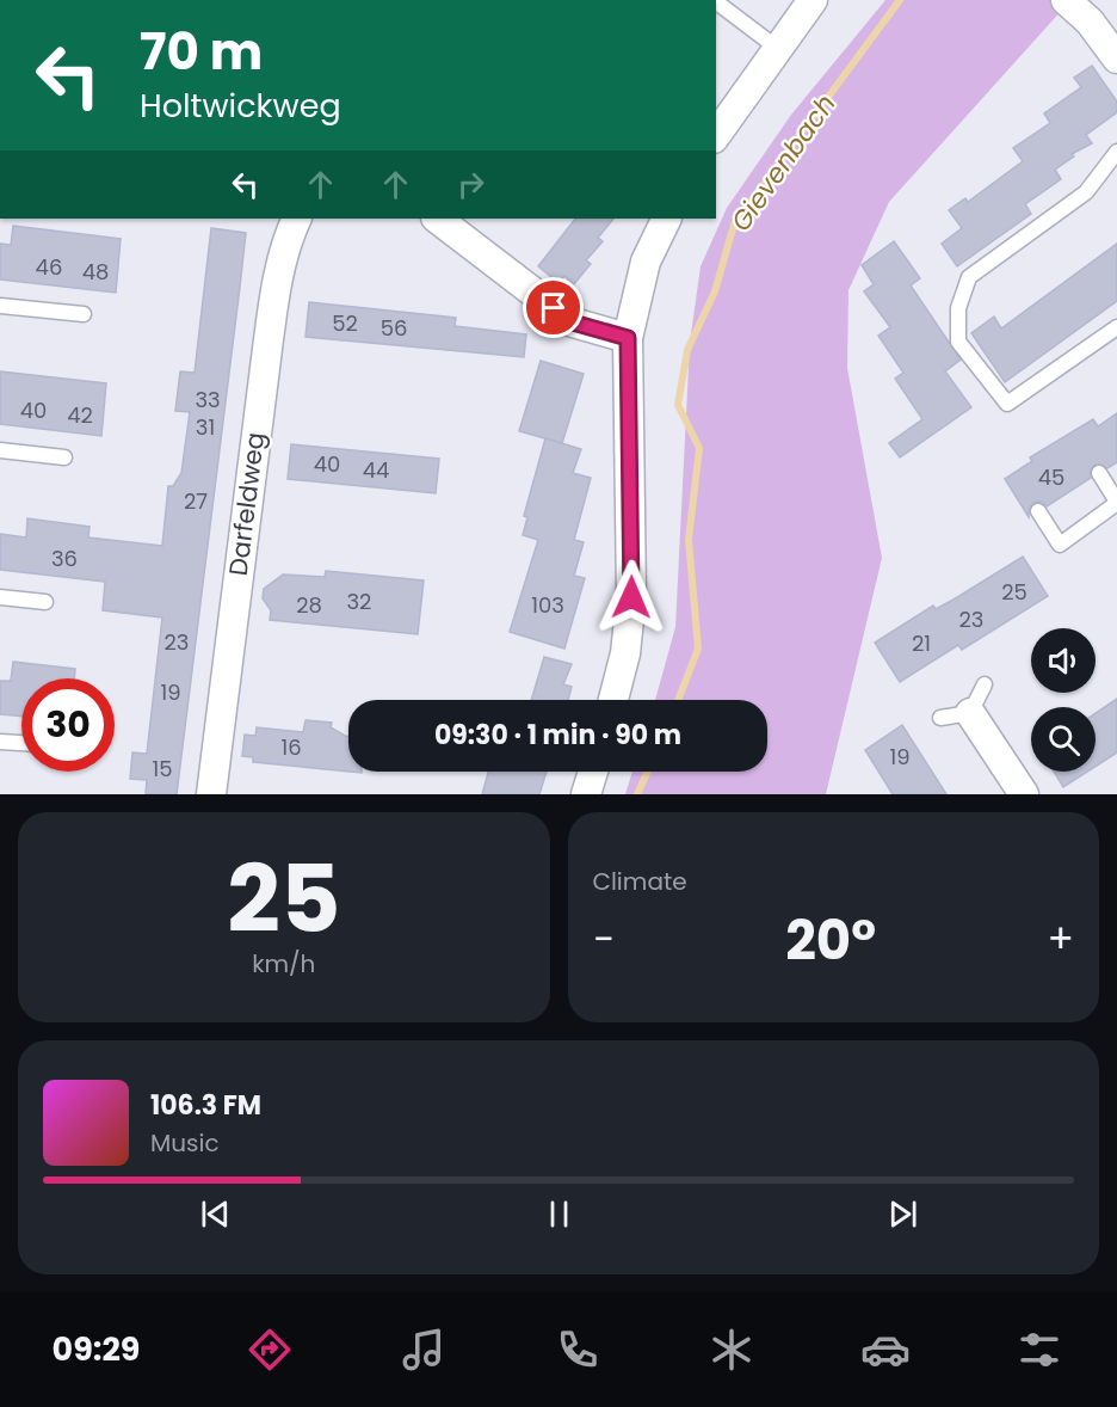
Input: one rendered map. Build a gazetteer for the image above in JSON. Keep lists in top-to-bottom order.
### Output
{
  "streets": {
    "street": ["Darfeldweg"]
  },
  "water": ["Gievenbach"],
  "house_numbers": [
    "46",
    "48",
    "52",
    "56",
    "33",
    "40",
    "42",
    "31",
    "40",
    "44",
    "45",
    "27",
    "36",
    "25",
    "32",
    "28",
    "103",
    "23",
    "23",
    "21",
    "19",
    "16",
    "19",
    "15"
  ],
  "page": {
    "turn": ["70 m", "Holtwickweg"],
    "limit": "30",
    "trip": "09:30 · 1 min · 90 m",
    "tile": [
      ["25", "km/h"],
      "Climate"
    ],
    "heat": ["−", "20°", "+"],
    "song": ["106.3 FM", "Music"],
    "tabs": "09:29"
  }
}
